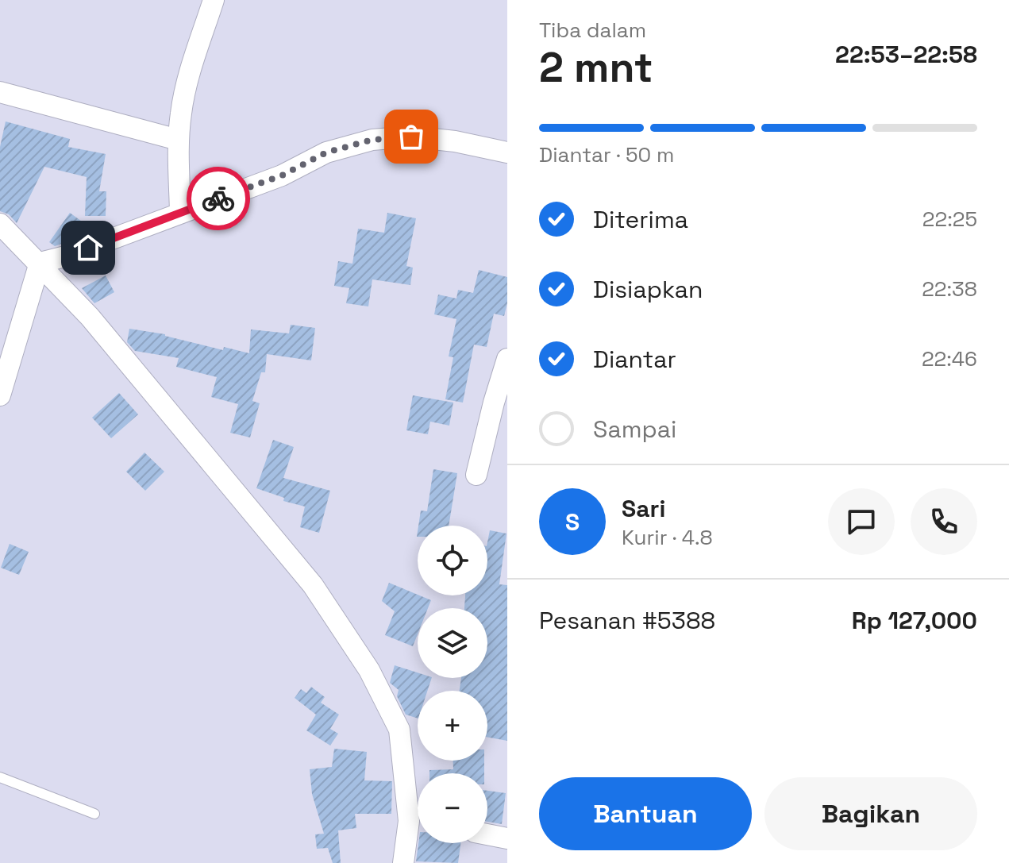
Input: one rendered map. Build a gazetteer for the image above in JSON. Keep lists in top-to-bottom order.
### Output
{
  "page": {
    "heading": ["2 mnt", "Tiba dalam", "22:53–22:58"],
    "panel": [
      "Sari",
      "Kurir · 4.8",
      "Pesanan #5388",
      "Rp 127,000"
    ],
    "bar": "Diantar · 50 m",
    "list": [
      ["Diterima", "22:25"],
      ["Disiapkan", "22:38"],
      ["Diantar", "22:46"],
      "Sampai"
    ],
    "round": "S",
    "map_buttons": ["+", "−"],
    "buttons": ["Bantuan", "Bagikan"]
  }
}
